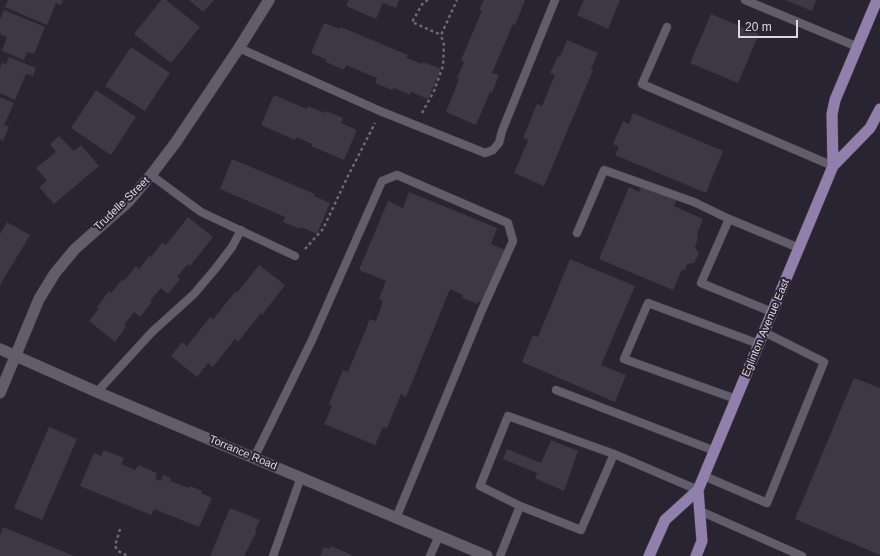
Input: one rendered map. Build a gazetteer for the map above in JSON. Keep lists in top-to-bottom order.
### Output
{
  "streets": {
    "main road": ["Eglinton Avenue East"],
    "street": ["Trudelle Street", "Torrance Road"]
  },
  "crossings": [
    ["Trudelle Street", "Torrance Road"]
  ],
  "scale_bar": "20 m"
}
